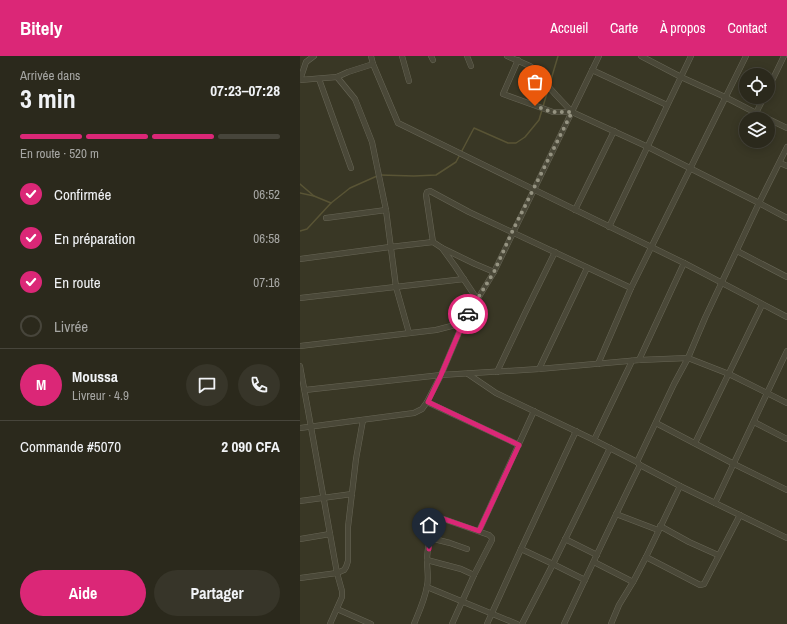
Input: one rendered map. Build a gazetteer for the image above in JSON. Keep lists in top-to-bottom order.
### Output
{
  "page": {
    "header": "Bitely",
    "nav": [
      "Accueil",
      "Carte",
      "À propos",
      "Contact"
    ],
    "heading": ["3 min", "Arrivée dans", "07:23–07:28"],
    "panel": [
      "Moussa",
      "Livreur · 4.9",
      "Commande #5070",
      "2 090 CFA"
    ],
    "bar": "En route · 520 m",
    "list": [
      ["Confirmée", "06:52"],
      ["En préparation", "06:58"],
      ["En route", "07:16"],
      "Livrée"
    ],
    "round": "M",
    "buttons": ["Aide", "Partager"]
  }
}
